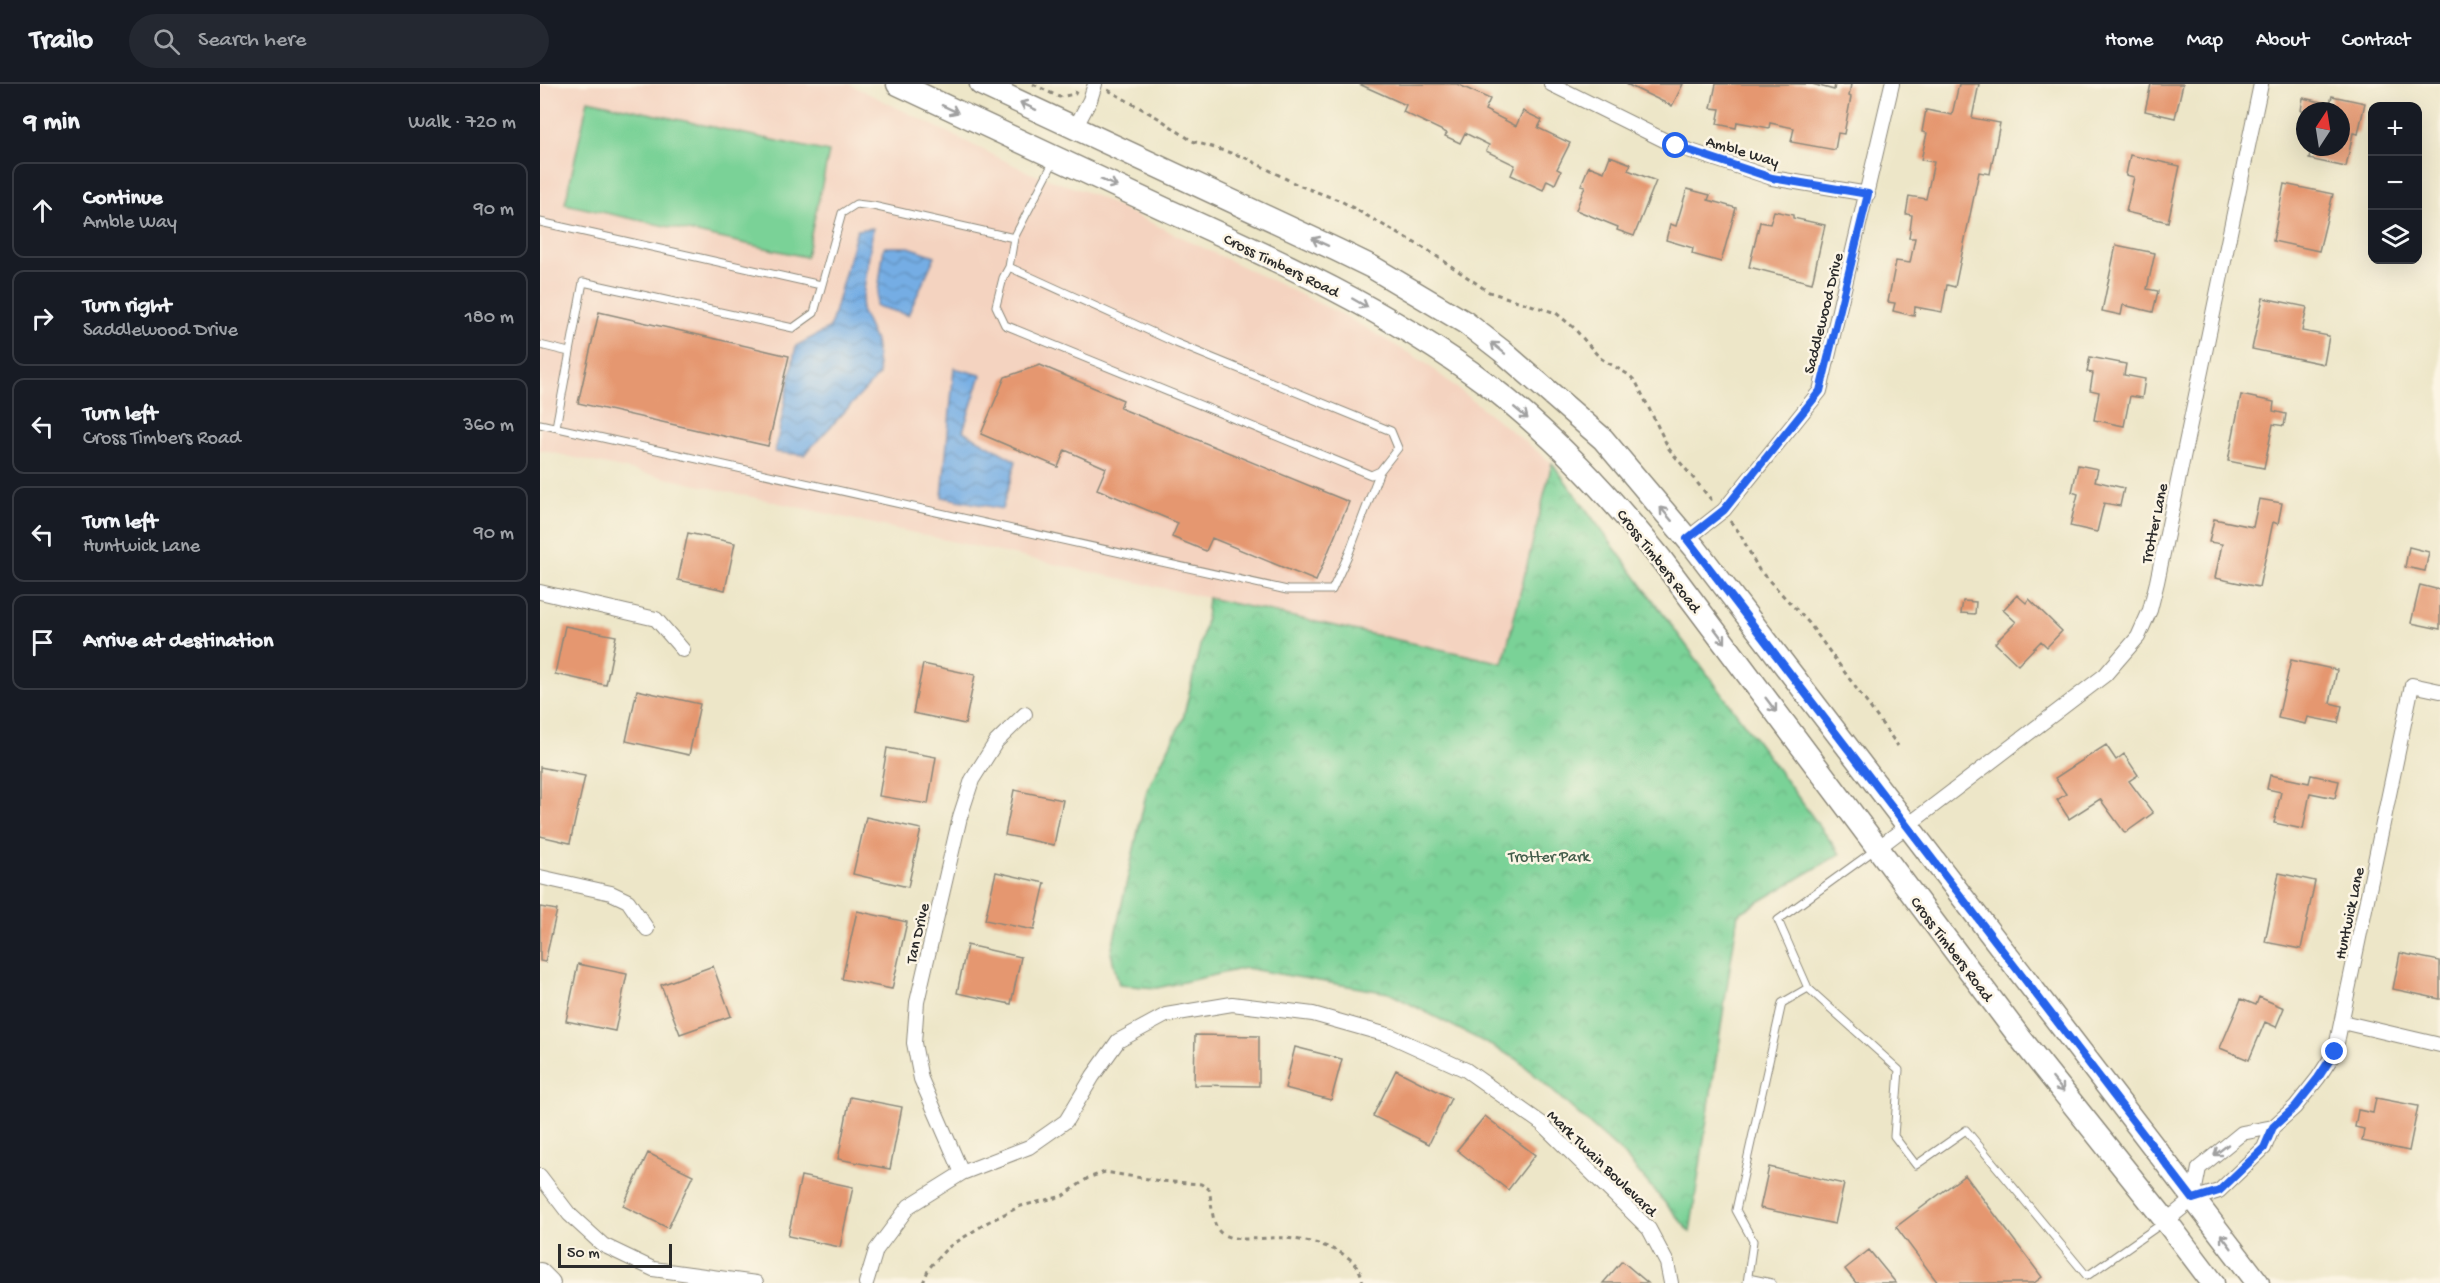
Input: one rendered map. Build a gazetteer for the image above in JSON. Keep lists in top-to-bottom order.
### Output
{
  "streets": {
    "main road": ["Cross Timbers Road"],
    "street": [
      "Amble Way",
      "Saddlewood Drive",
      "Trotter Lane",
      "Huntwick Lane",
      "Tan Drive",
      "Mark Twain Boulevard"
    ]
  },
  "crossings": [
    ["Amble Way", "Saddlewood Drive"],
    ["Cross Timbers Road", "Saddlewood Drive"],
    ["Cross Timbers Road", "Trotter Lane"],
    ["Cross Timbers Road", "Huntwick Lane"],
    ["Tan Drive", "Mark Twain Boulevard"]
  ],
  "parks": ["Trotter Park"],
  "scale_bar": "50 m",
  "north": "top",
  "page": {
    "header": "Trailo",
    "search": "Search here",
    "nav": [
      "Home",
      "Map",
      "About",
      "Contact"
    ],
    "heading": ["9 min", "Walk · 720 m"],
    "map_buttons": ["+", "−"],
    "list": [
      ["Continue", "Amble Way", "90 m"],
      ["Turn right", "Saddlewood Drive", "180 m"],
      ["Turn left", "Cross Timbers Road", "360 m"],
      ["Turn left", "Huntwick Lane", "90 m"],
      "Arrive at destination"
    ],
    "scale": "50 m"
  }
}
